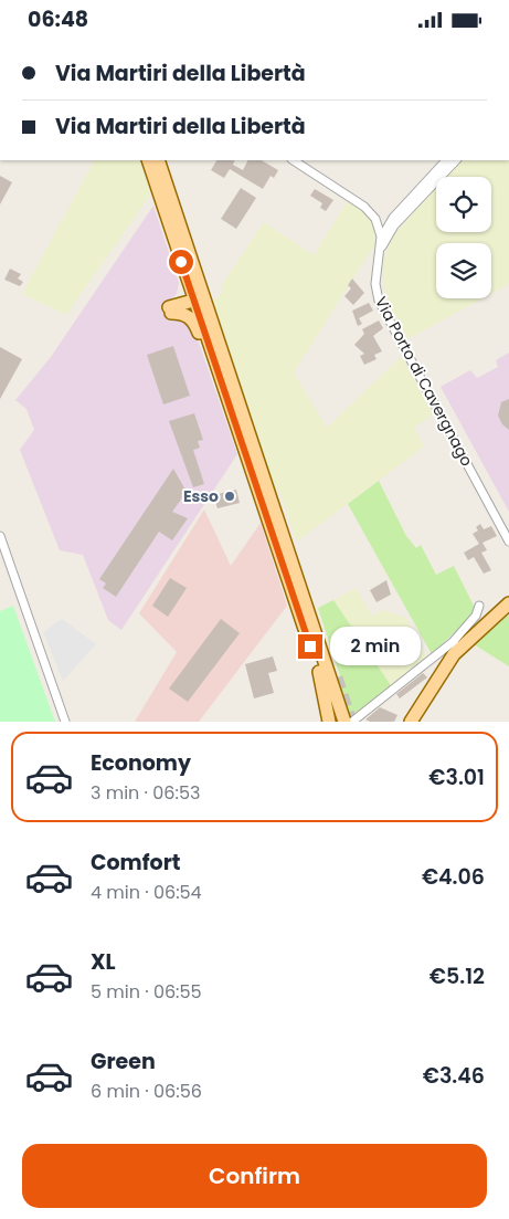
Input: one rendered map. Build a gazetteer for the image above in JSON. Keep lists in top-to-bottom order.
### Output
{
  "streets": {
    "street": ["Via Porto di Cavergnago"]
  },
  "places": ["Esso"],
  "page": {
    "status": "06:48",
    "banner": ["Via Martiri della Libertà", "Via Martiri della Libertà"],
    "bubble": "2 min",
    "list": [
      {
        "name": "Economy",
        "note": "3 min · 06:53",
        "value": "€3.01"
      },
      {
        "name": "Comfort",
        "note": "4 min · 06:54",
        "value": "€4.06"
      },
      {
        "name": "XL",
        "note": "5 min · 06:55",
        "value": "€5.12"
      },
      {
        "name": "Green",
        "note": "6 min · 06:56",
        "value": "€3.46"
      }
    ],
    "buttons": "Confirm"
  }
}
